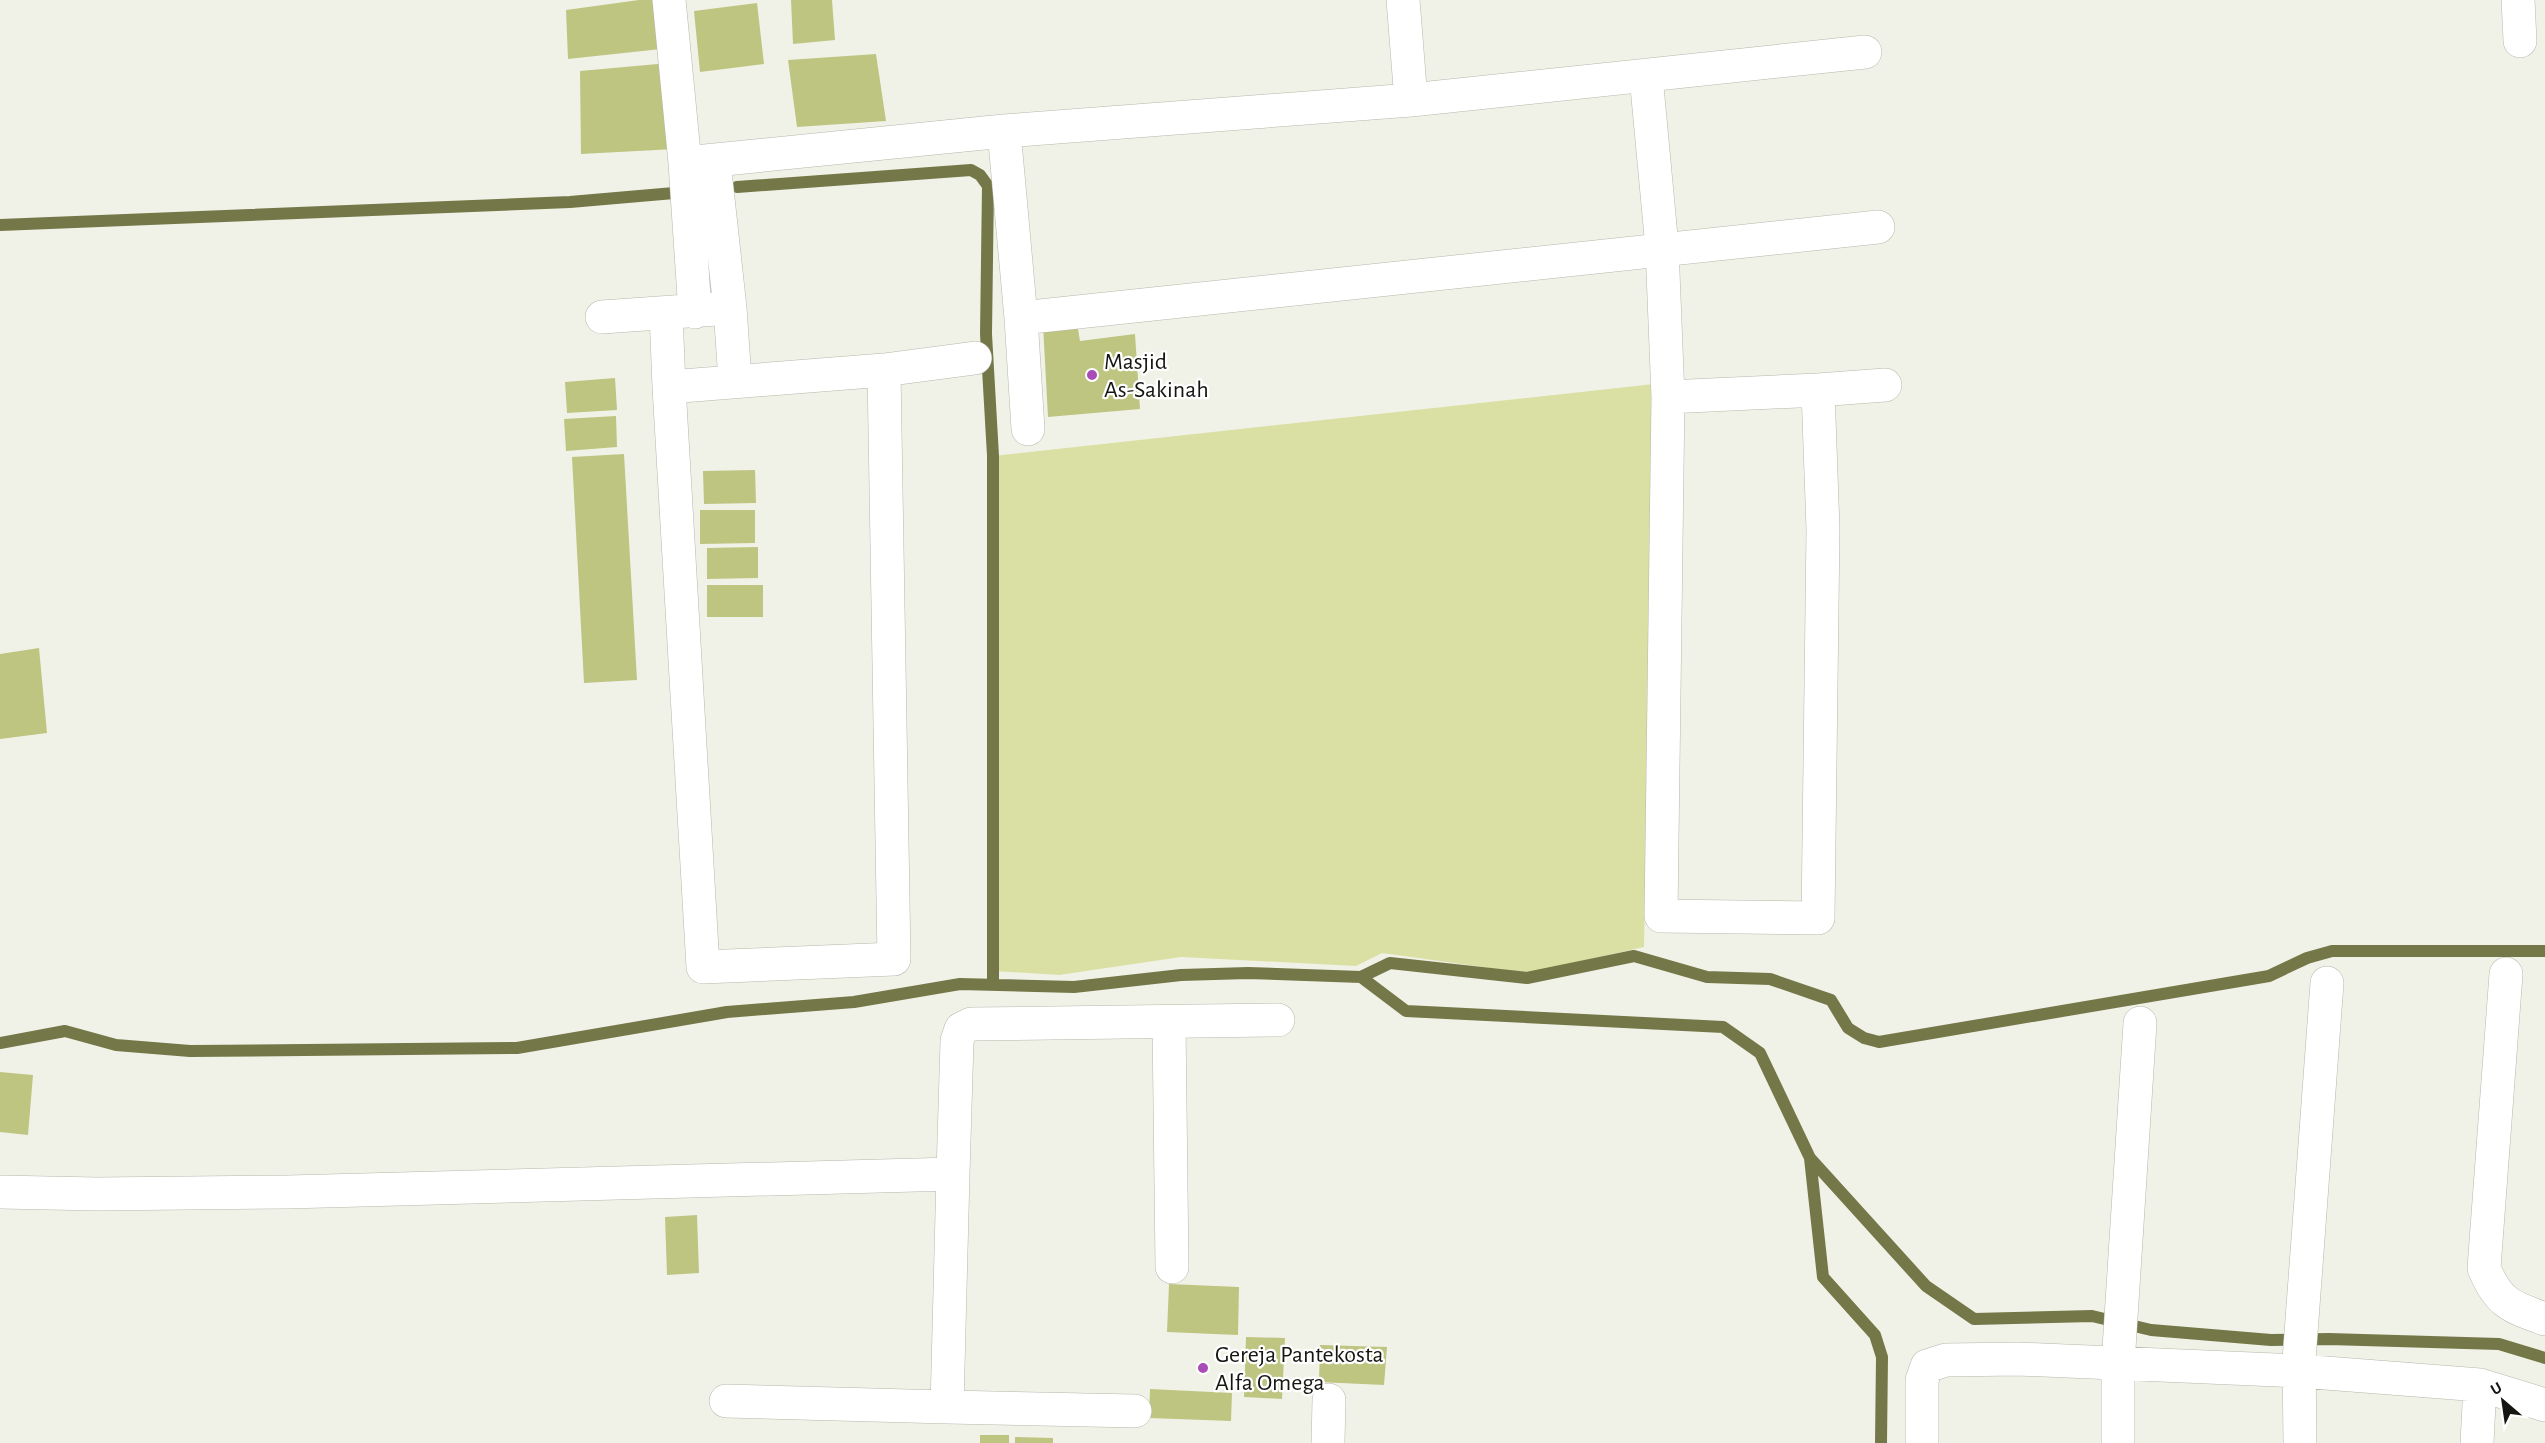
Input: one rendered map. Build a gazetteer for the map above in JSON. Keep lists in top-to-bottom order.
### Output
{
  "places": ["Masjid As-Sakinah", "Gereja Pantekosta Alfa Omega"],
  "north": "top left"
}
